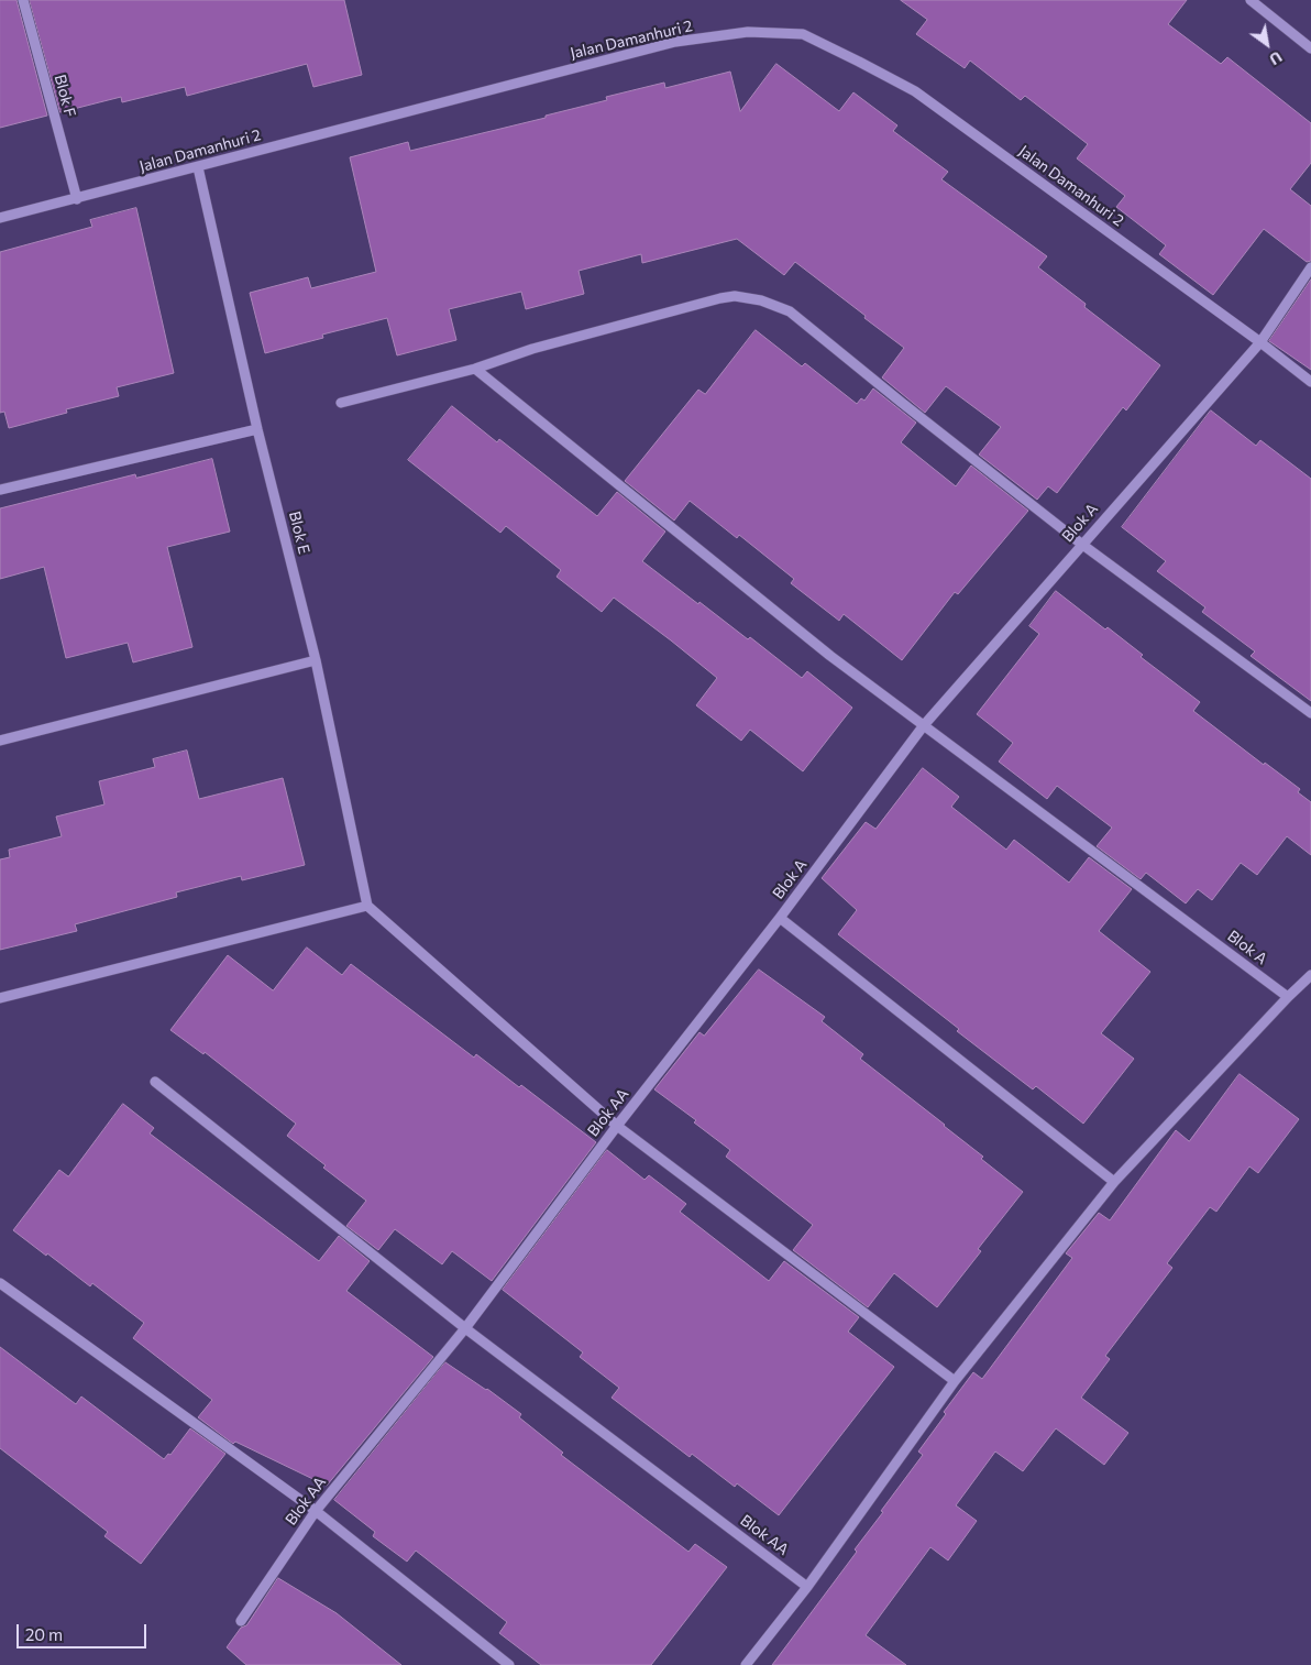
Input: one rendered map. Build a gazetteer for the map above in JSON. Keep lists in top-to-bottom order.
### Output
{
  "streets": {
    "street": [
      "Jalan Damanhuri 2",
      "Blok F",
      "Blok A",
      "Blok E",
      "Blok AA"
    ]
  },
  "crossings": [
    ["Jalan Damanhuri 2", "Blok F"],
    ["Jalan Damanhuri 2", "Blok A"],
    ["Jalan Damanhuri 2", "Blok E"],
    ["Blok A", "Blok AA"]
  ],
  "scale_bar": "20 m",
  "north": "bottom right"
}
